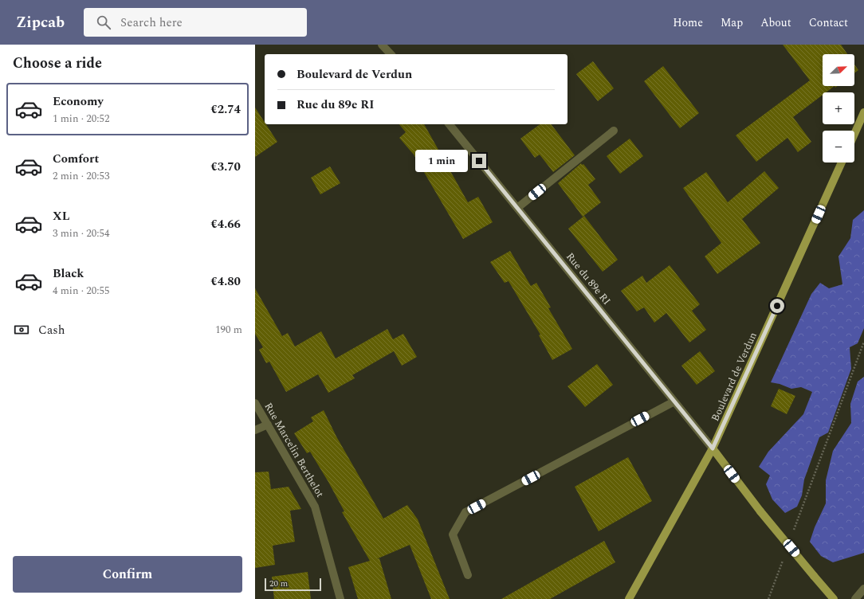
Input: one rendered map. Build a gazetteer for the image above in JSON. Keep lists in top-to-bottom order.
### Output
{
  "streets": {
    "main road": ["Boulevard de Verdun"],
    "street": ["Rue du 89e RI", "Rue Marcelin Berthelot"]
  },
  "crossings": [
    ["Rue du 89e RI", "Boulevard de Verdun"]
  ],
  "scale_bar": "20 m",
  "north": "top right",
  "page": {
    "header": "Zipcab",
    "search": "Search here",
    "nav": [
      "Home",
      "Map",
      "About",
      "Contact"
    ],
    "heading": "Choose a ride",
    "map_buttons": ["+", "−"],
    "banner": ["Boulevard de Verdun", "Rue du 89e RI"],
    "list": [
      {
        "name": "Economy",
        "note": "1 min · 20:52",
        "value": "€2.74"
      },
      {
        "name": "Comfort",
        "note": "2 min · 20:53",
        "value": "€3.70"
      },
      {
        "name": "XL",
        "note": "3 min · 20:54",
        "value": "€4.66"
      },
      {
        "name": "Black",
        "note": "4 min · 20:55",
        "value": "€4.80"
      }
    ],
    "bubble": "1 min",
    "pay": ["Cash", "190 m"],
    "buttons": "Confirm",
    "scale": "20 m"
  }
}
